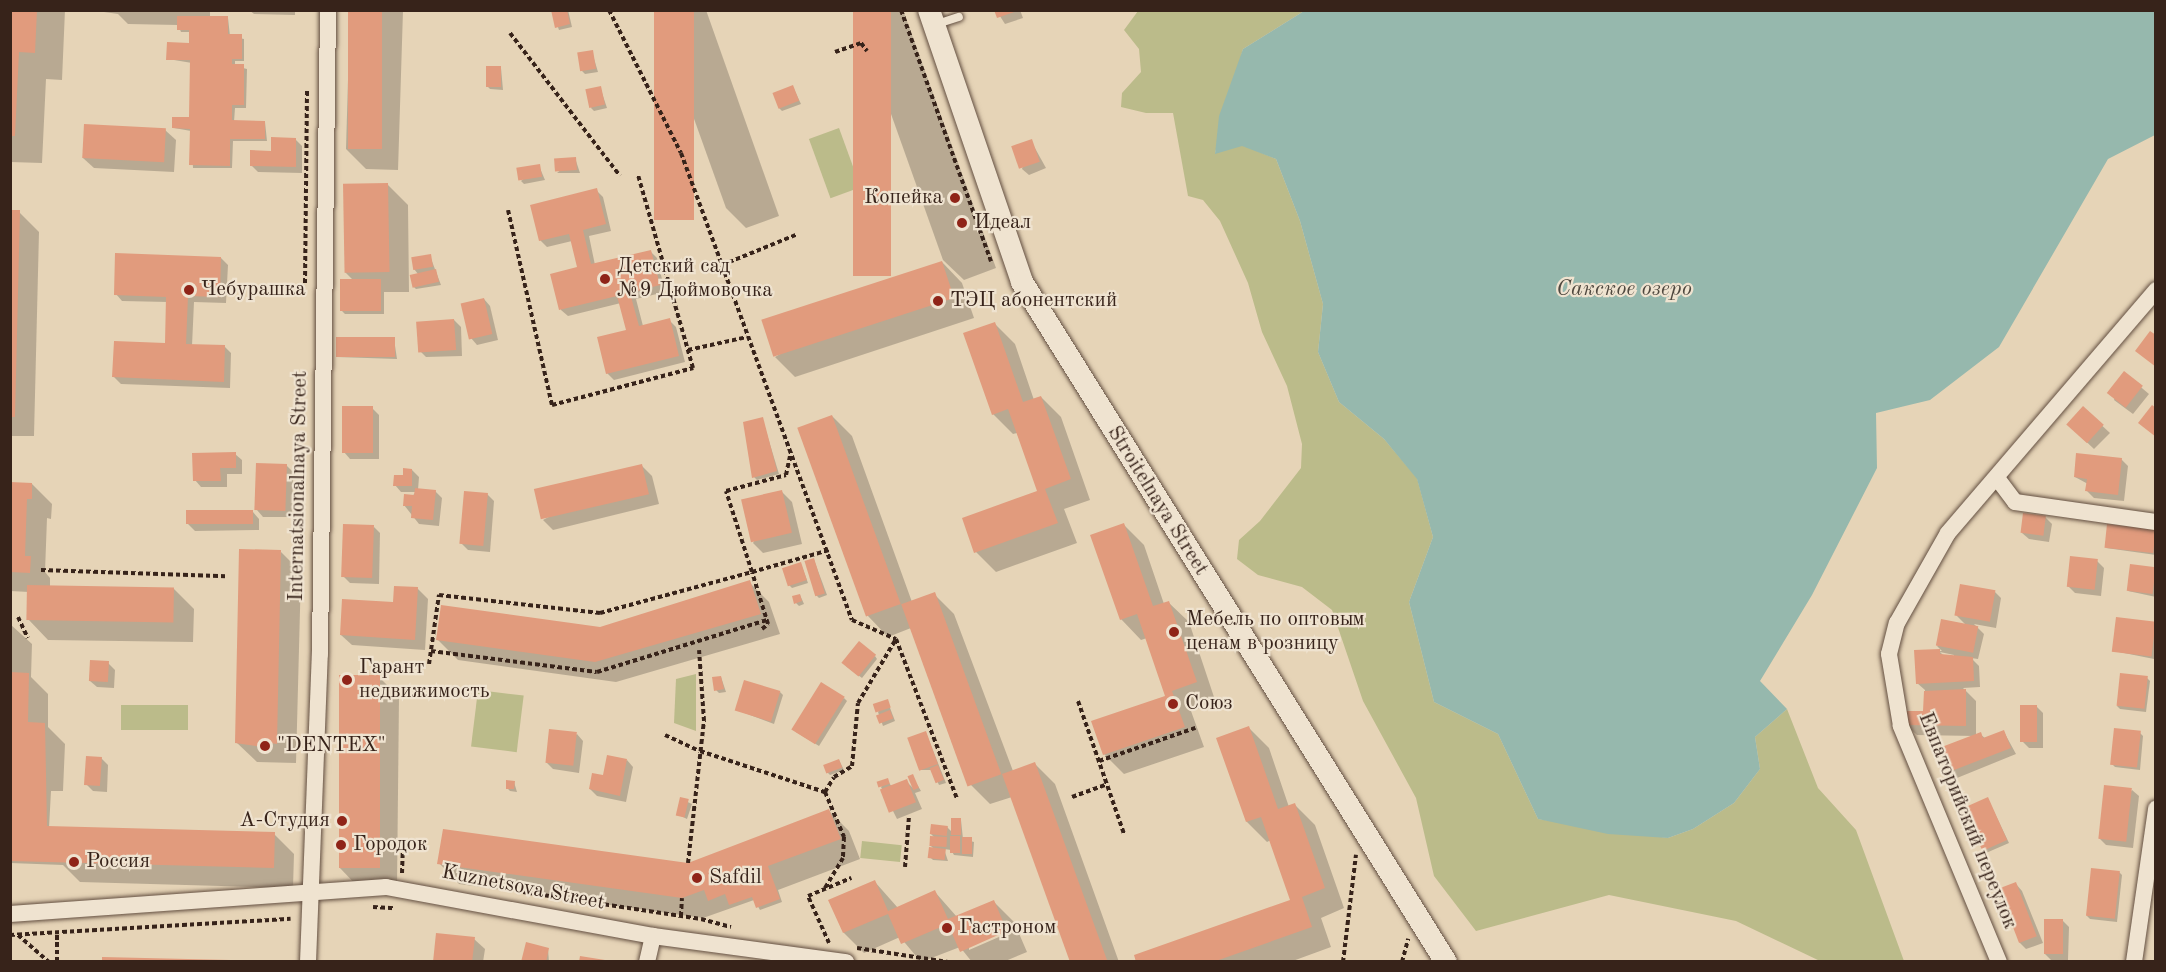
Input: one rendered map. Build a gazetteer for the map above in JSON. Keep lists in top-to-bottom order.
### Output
{
  "streets": {
    "street": [
      "Internatsionalnaya Street",
      "Stroitelnaya Street",
      "Евпаторийский переулок",
      "Kuznetsova Street"
    ]
  },
  "crossings": [
    ["Internatsionalnaya Street", "Kuznetsova Street"]
  ],
  "water": ["Сакское озеро"],
  "places": [
    "Копейка",
    "Идеал",
    "Детский сад №9 Дюймовочка",
    "Чебурашка",
    "ТЭЦ абонентский",
    "Мебель по оптовым ценам в розницу",
    "Гарант недвижимость",
    "Союз",
    "\"DENTEX\"",
    "А-Студия",
    "Городок",
    "Россия",
    "Safdil",
    "Гастроном"
  ]
}
